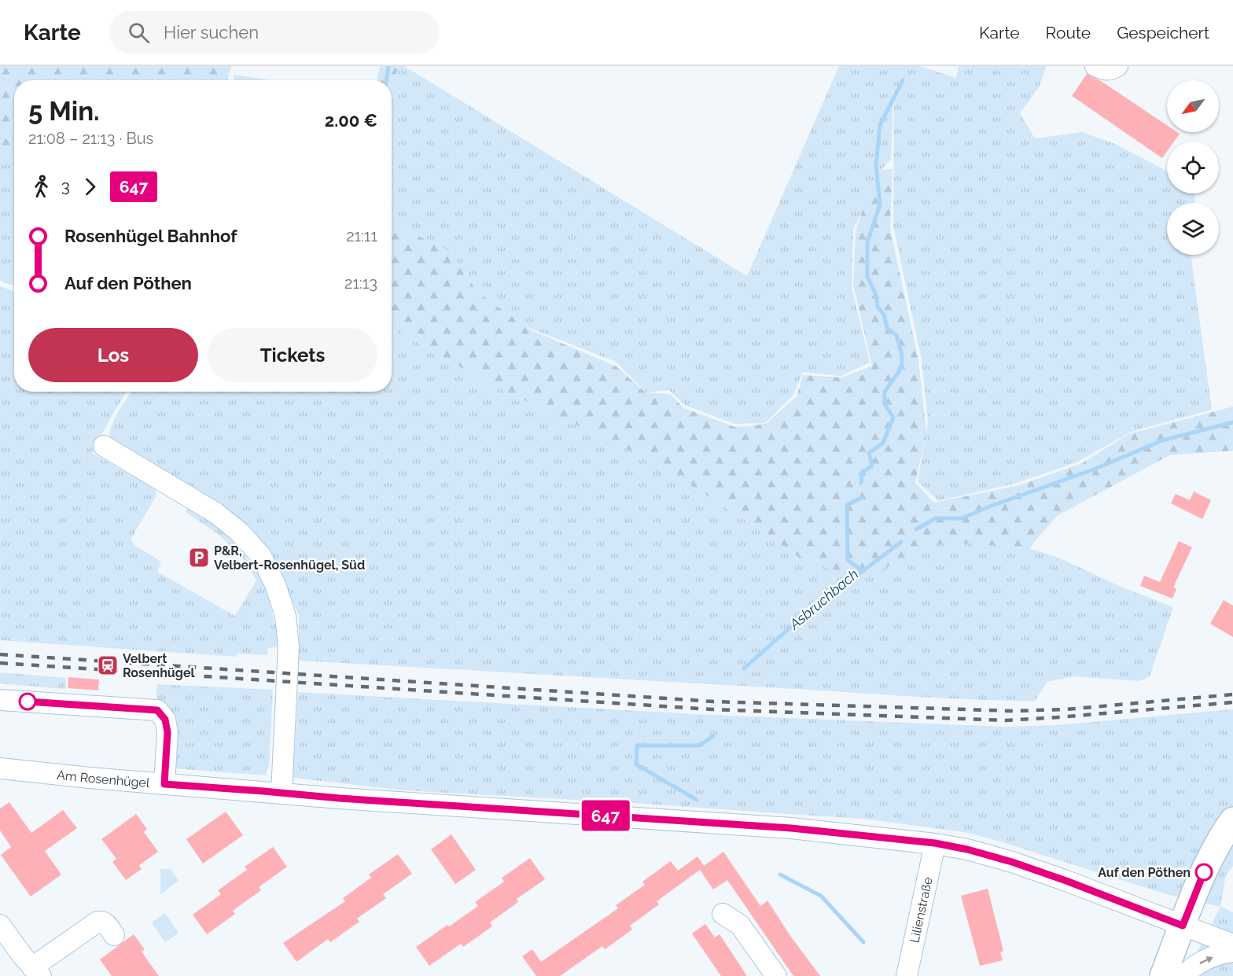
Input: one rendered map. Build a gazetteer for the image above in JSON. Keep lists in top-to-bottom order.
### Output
{
  "streets": {
    "street": ["Am Rosenhügel", "Lilienstraße"]
  },
  "crossings": [
    ["Am Rosenhügel", "Lilienstraße"]
  ],
  "water": ["Asbruchbach"],
  "places": {
    "parking": ["P&R, Velbert-Rosenhügel, Süd"],
    "station": ["Velbert Rosenhügel"],
    "other": ["Auf den Pöthen"]
  },
  "lines": ["bus line 647"],
  "north": "bottom left",
  "page": {
    "header": "Karte",
    "search": "Hier suchen",
    "nav": ["Karte", "Route", "Gespeichert"],
    "on_map": "647",
    "heading": ["5 Min.", "21:08 – 21:13 · Bus", "2.00 €"],
    "legs": ["3", "647"],
    "list": [
      {
        "name": "Rosenhügel Bahnhof",
        "value": "21:11"
      },
      {
        "name": "Auf den Pöthen",
        "value": "21:13"
      }
    ],
    "buttons": ["Los", "Tickets"]
  }
}
